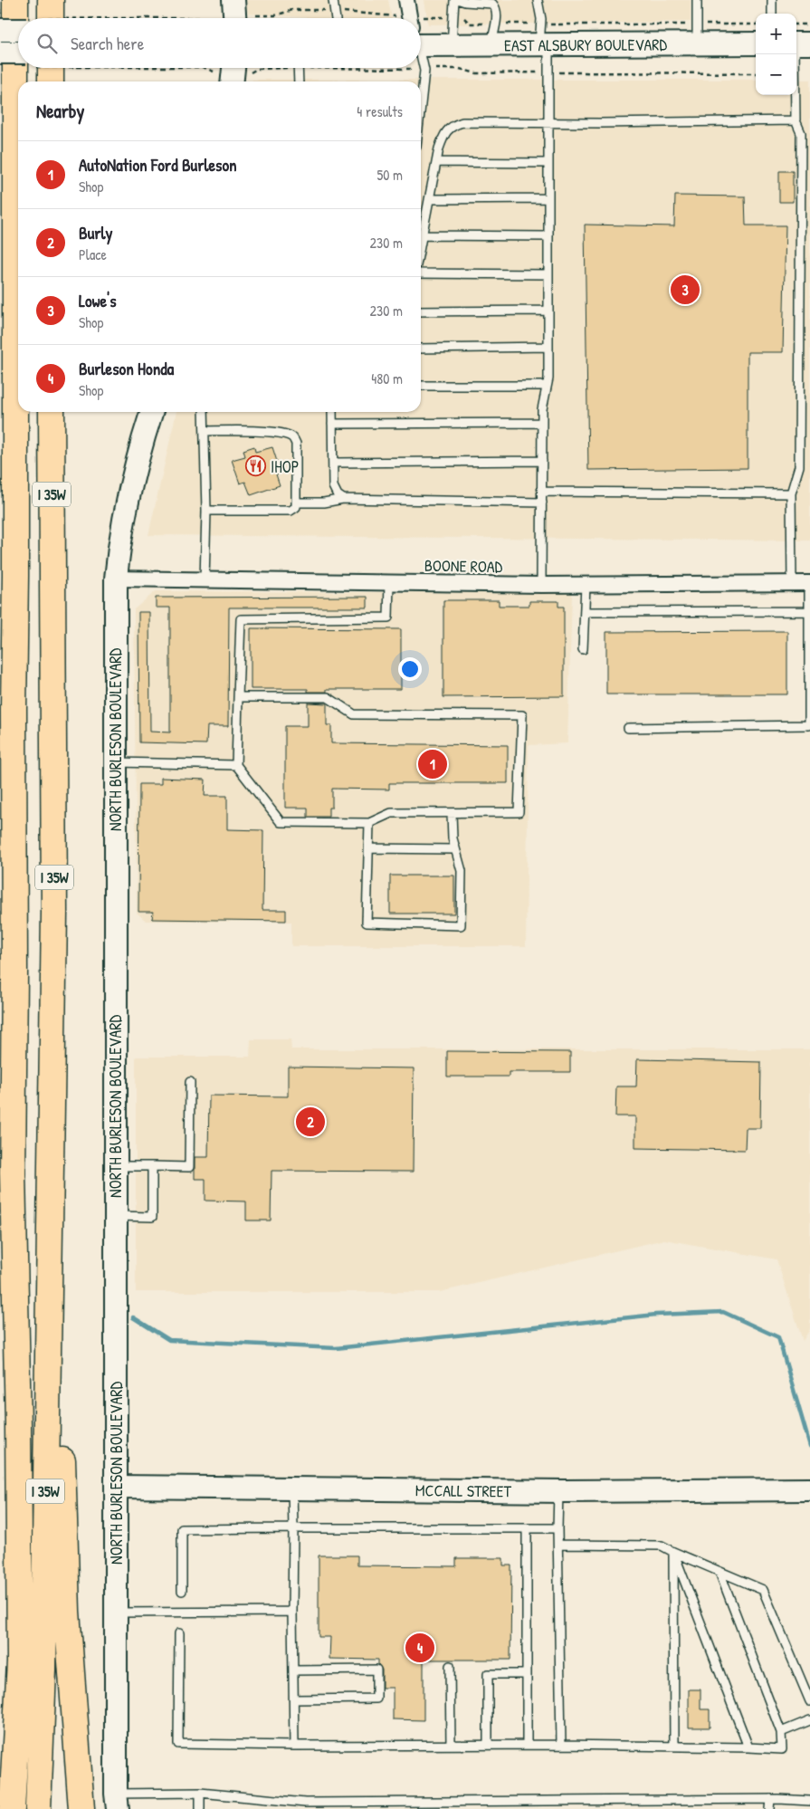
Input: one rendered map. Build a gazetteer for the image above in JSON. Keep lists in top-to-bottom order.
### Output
{
  "streets": {
    "highway": ["I 35W"],
    "main road": ["EAST ALSBURY BOULEVARD", "NORTH BURLESON BOULEVARD", "MCCALL STREET"],
    "street": ["BOONE ROAD"]
  },
  "crossings": [
    ["BOONE ROAD", "NORTH BURLESON BOULEVARD"],
    ["NORTH BURLESON BOULEVARD", "MCCALL STREET"]
  ],
  "places": {
    "restaurant": ["IHOP"]
  },
  "page": {
    "map_buttons": ["+", "−"],
    "search": "Search here",
    "heading": ["Nearby", "4 results"],
    "list": [
      {
        "mark": "1",
        "name": "AutoNation Ford Burleson",
        "note": "Shop",
        "value": "50 m"
      },
      {
        "mark": "2",
        "name": "Burly",
        "note": "Place",
        "value": "230 m"
      },
      {
        "mark": "3",
        "name": "Lowe's",
        "note": "Shop",
        "value": "230 m"
      },
      {
        "mark": "4",
        "name": "Burleson Honda",
        "note": "Shop",
        "value": "480 m"
      }
    ],
    "pins": [
      "3",
      "1",
      "2",
      "4"
    ]
  }
}
